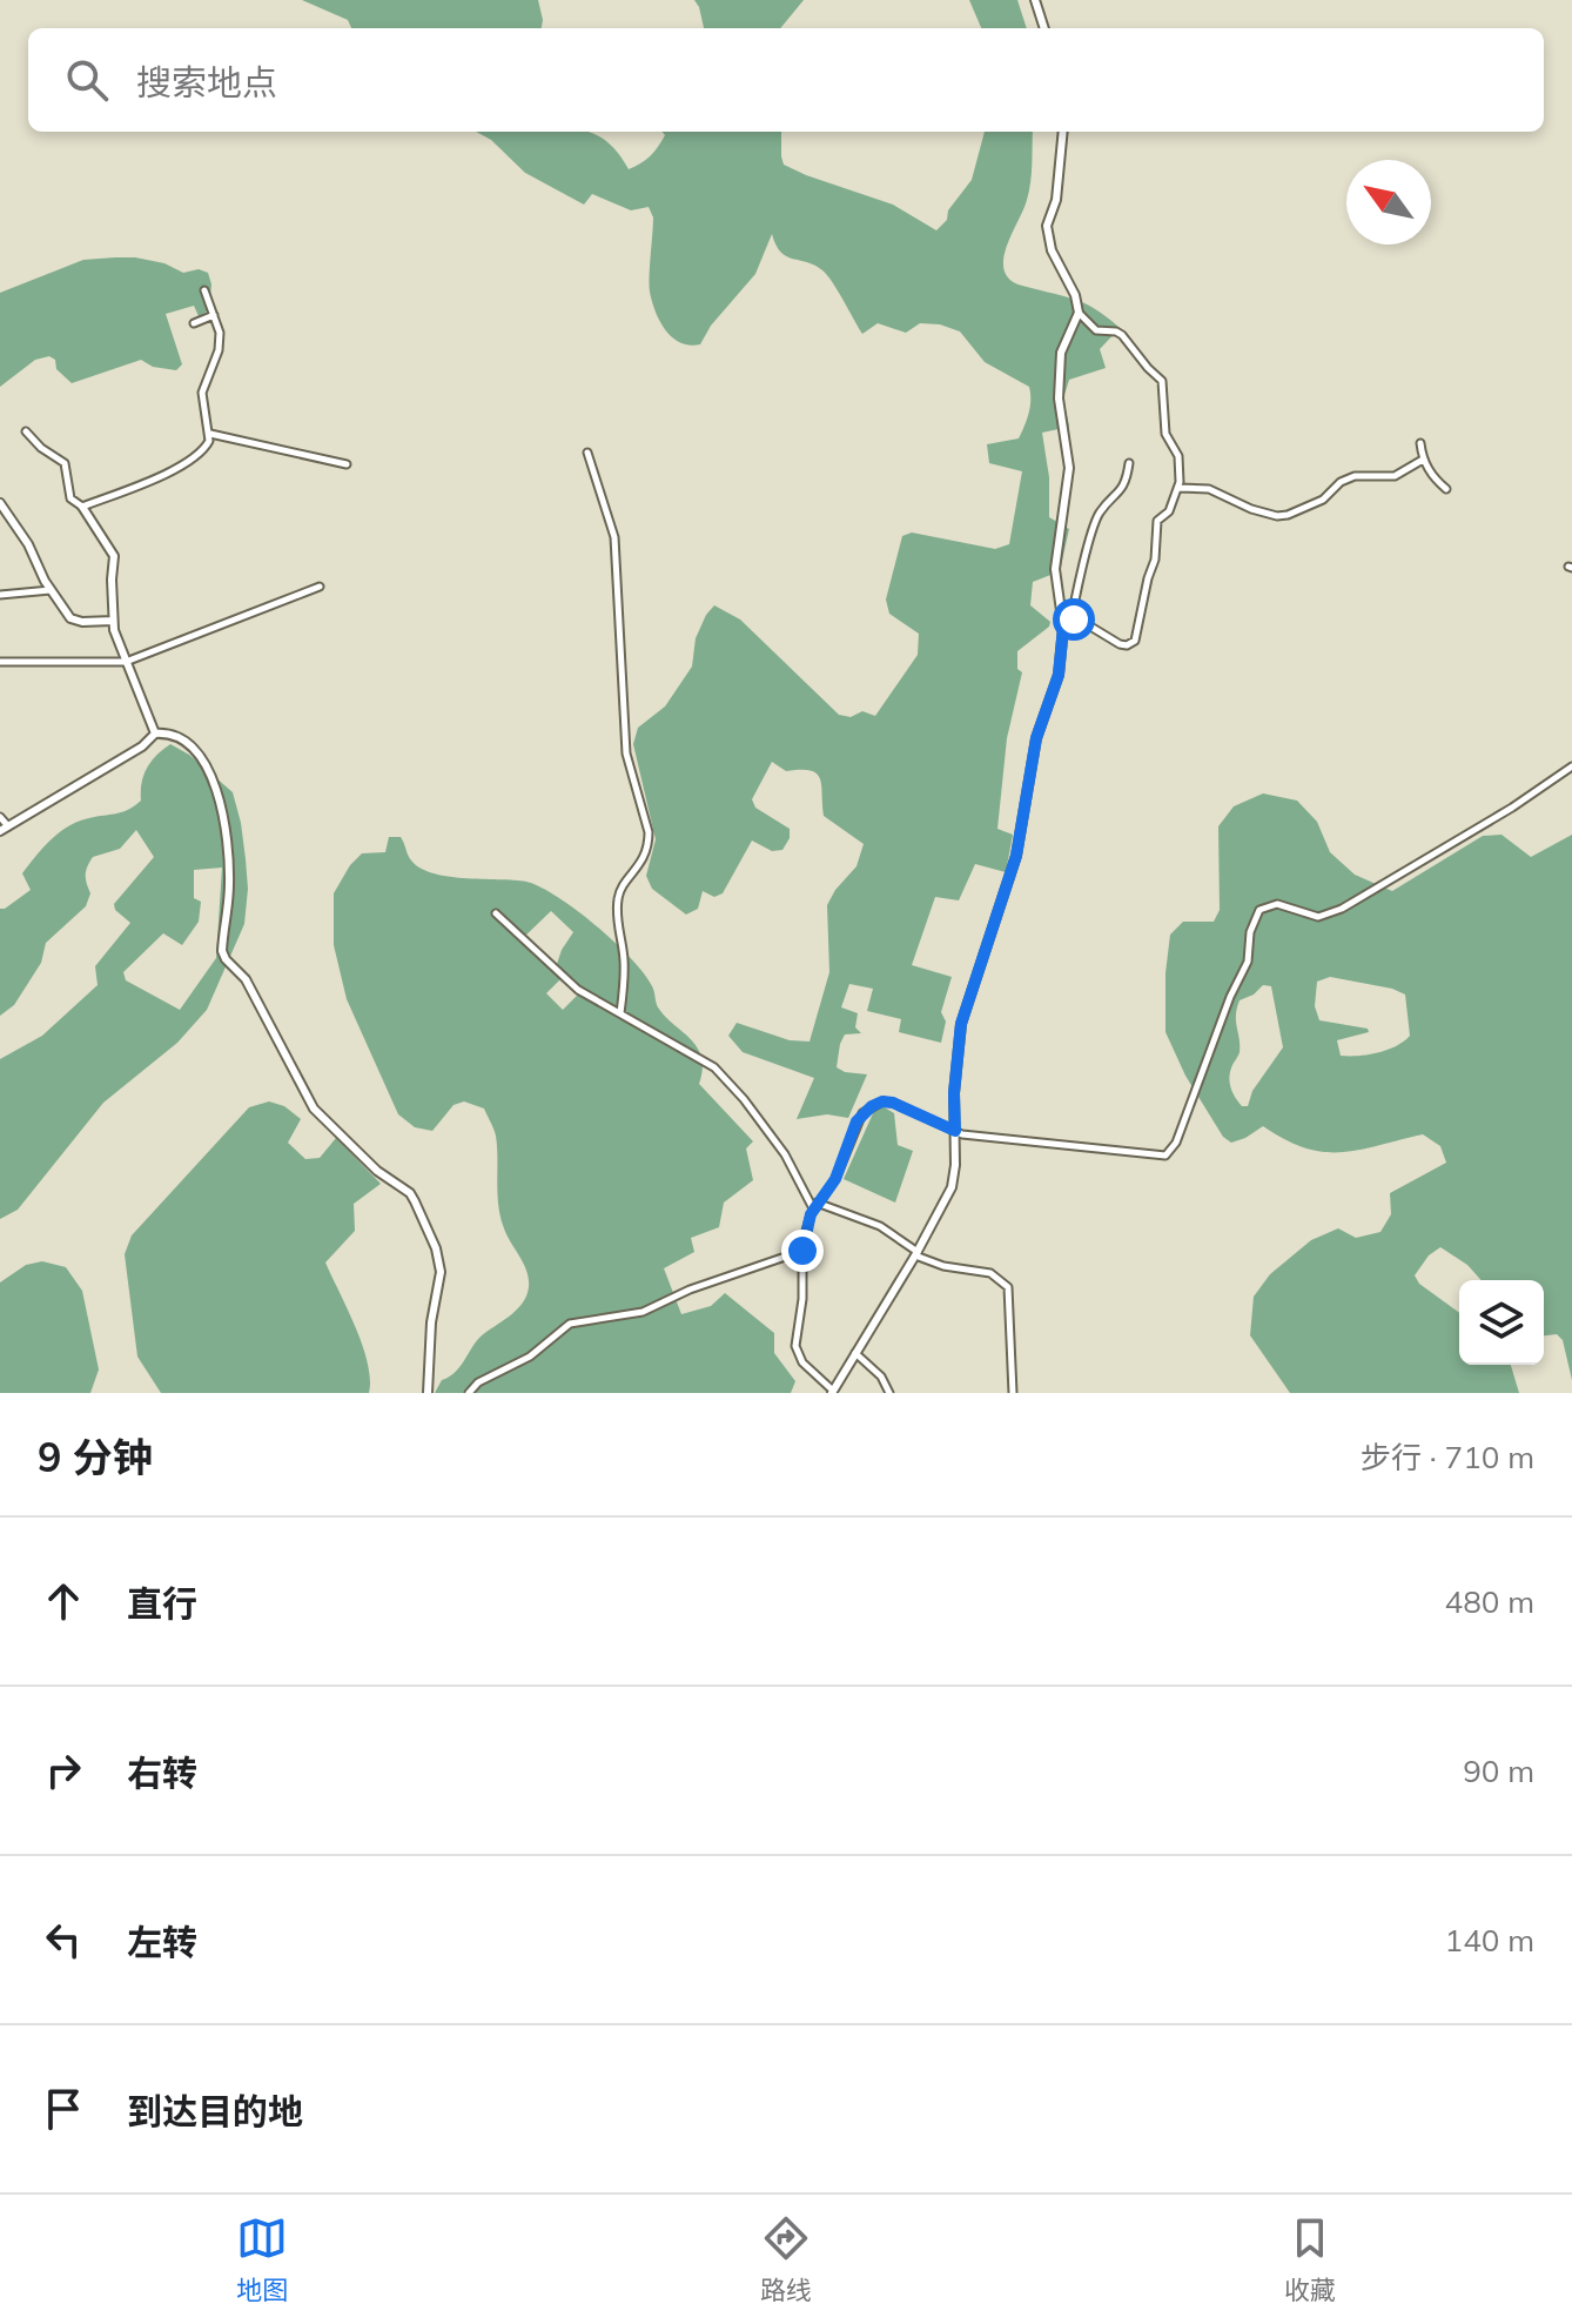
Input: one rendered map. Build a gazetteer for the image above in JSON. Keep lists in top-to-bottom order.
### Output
{
  "north": "top left",
  "page": {
    "search": "搜索地点",
    "heading": ["9 分钟", "步行 · 710 m"],
    "list": [
      ["直行", "480 m"],
      ["右转", "90 m"],
      ["左转", "140 m"],
      "到达目的地"
    ],
    "nav": ["地图", "路线", "收藏"]
  }
}
